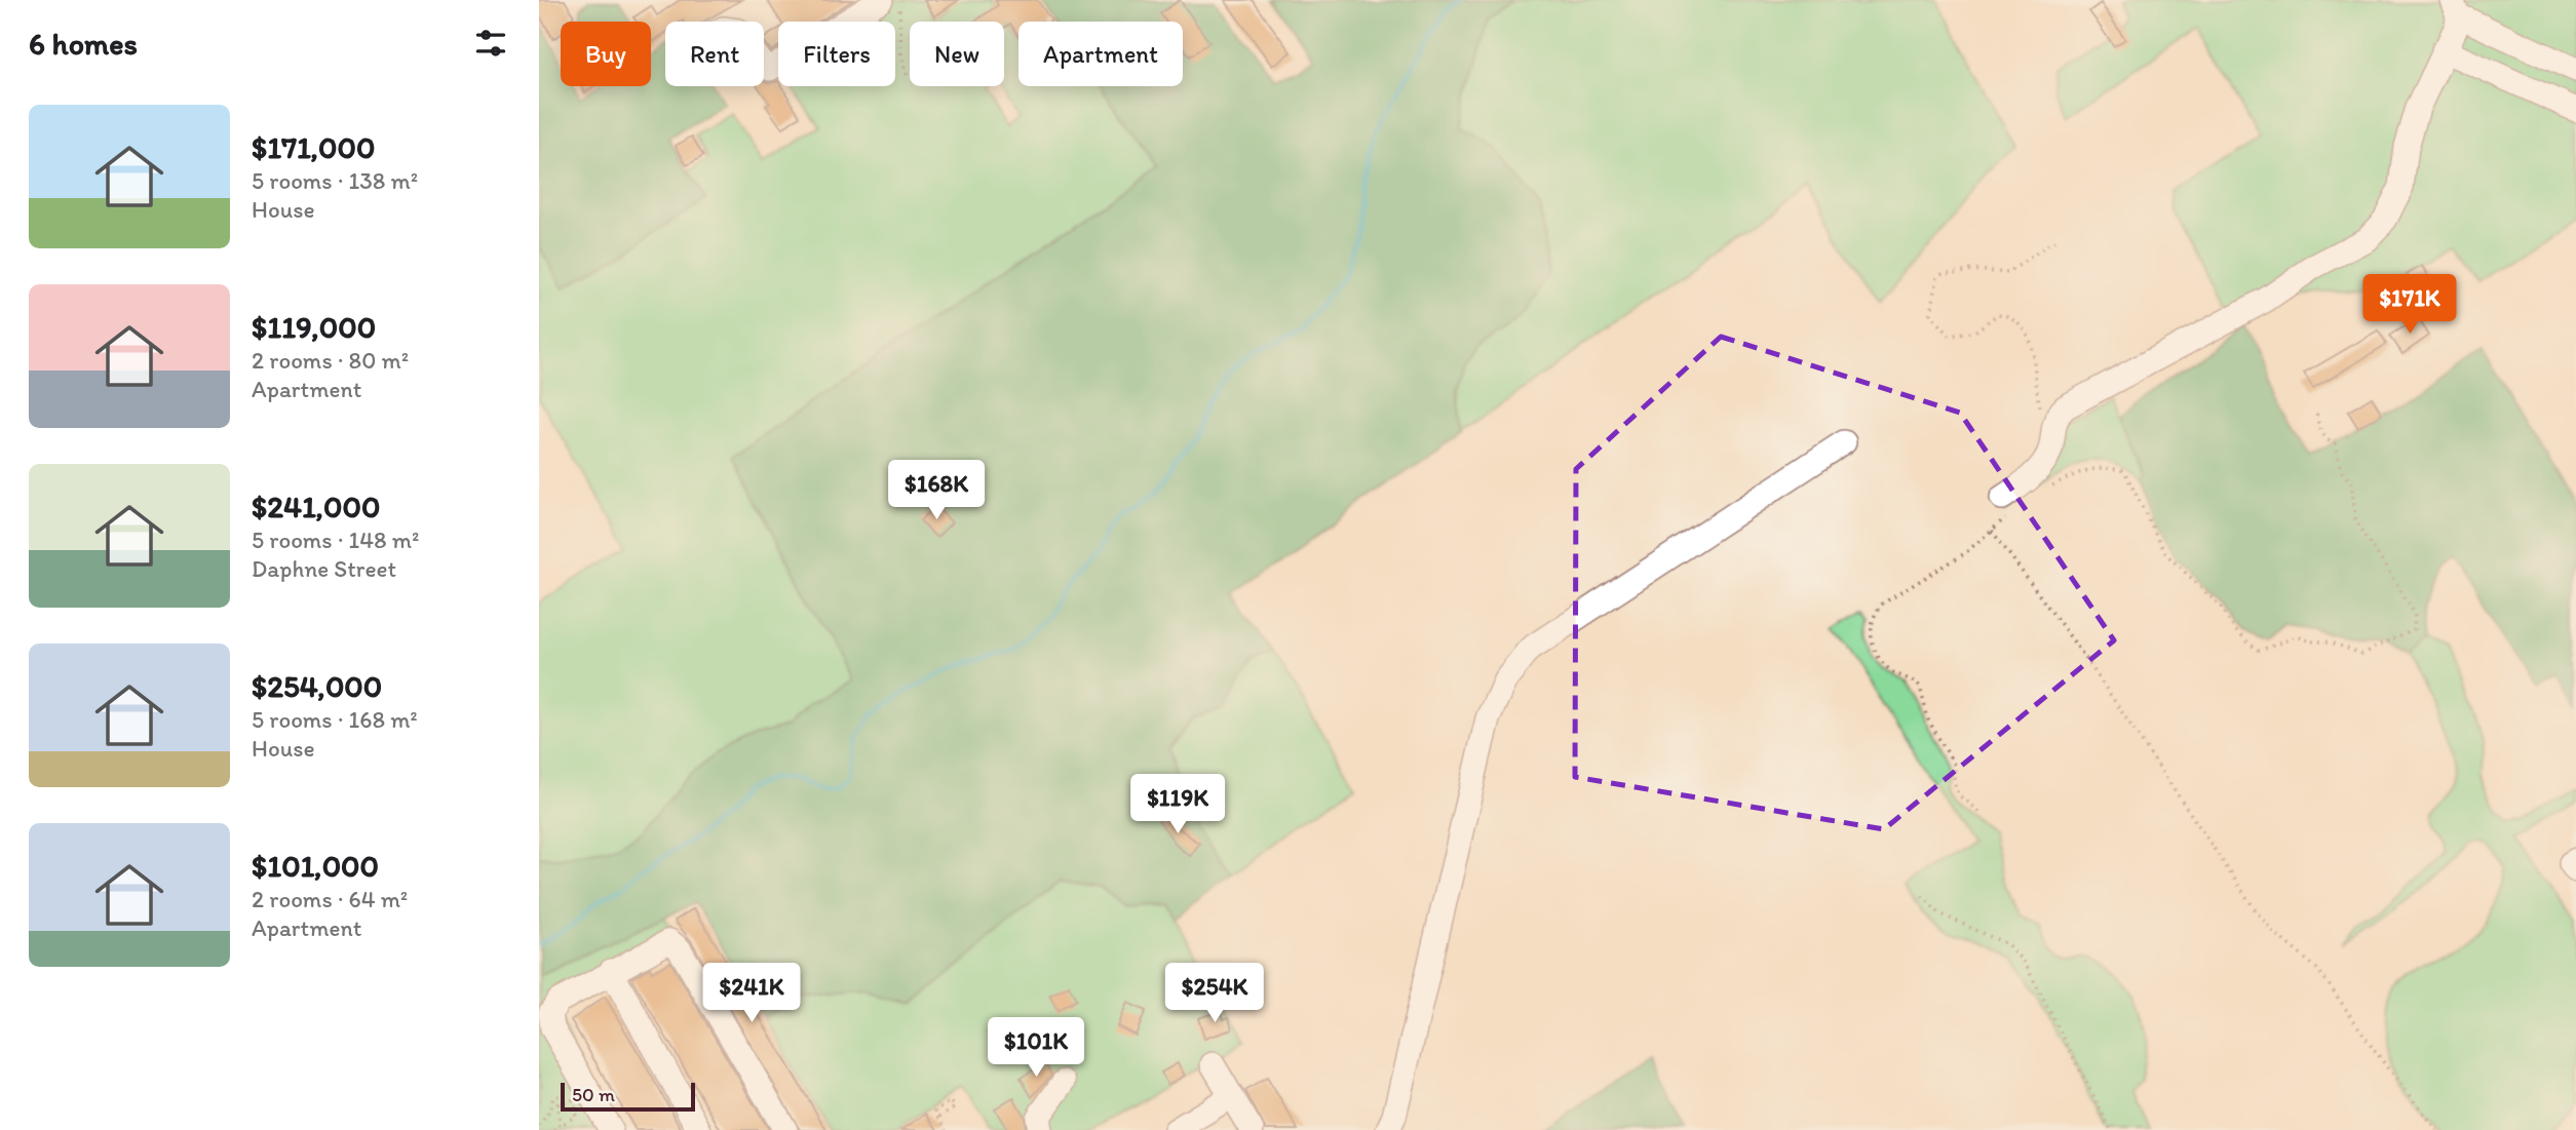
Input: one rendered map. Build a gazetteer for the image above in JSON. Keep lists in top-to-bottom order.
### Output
{
  "scale_bar": "50 m",
  "page": {
    "heading": "6 homes",
    "chip": [
      "Buy",
      "Rent",
      "Filters",
      "New",
      "Apartment"
    ],
    "list": [
      {
        "name": "$171,000",
        "note": "5 rooms · 138 m² · House"
      },
      {
        "name": "$119,000",
        "note": "2 rooms · 80 m² · Apartment"
      },
      {
        "name": "$241,000",
        "note": "5 rooms · 148 m² · Daphne Street"
      },
      {
        "name": "$254,000",
        "note": "5 rooms · 168 m² · House"
      },
      {
        "name": "$101,000",
        "note": "2 rooms · 64 m² · Apartment"
      }
    ],
    "price": [
      "$171K",
      "$168K",
      "$119K",
      "$241K",
      "$254K",
      "$101K"
    ],
    "scale": "50 m"
  }
}
